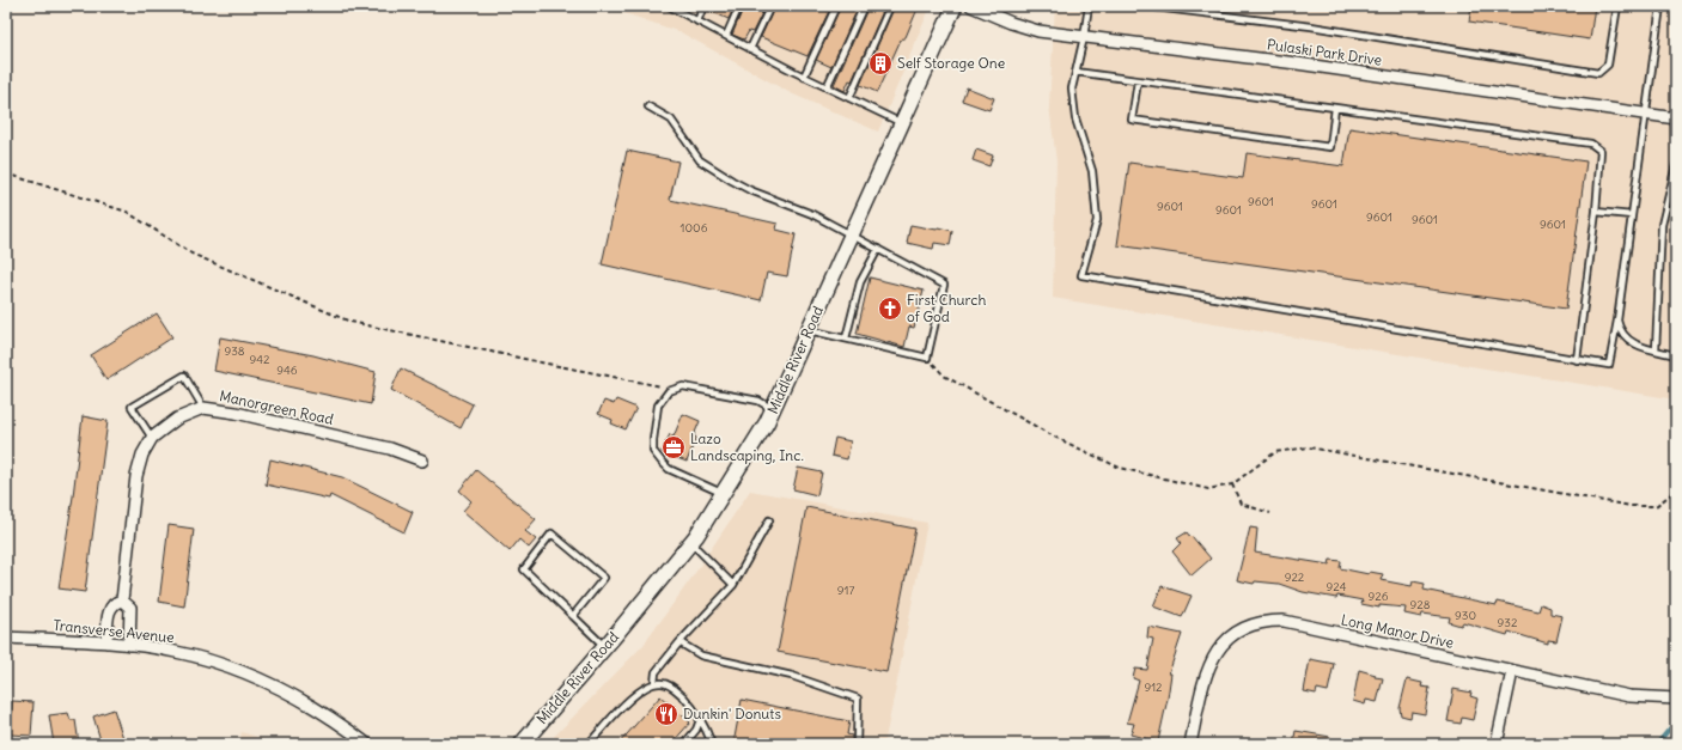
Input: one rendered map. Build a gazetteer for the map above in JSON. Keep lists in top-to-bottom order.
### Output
{
  "streets": {
    "street": [
      "Pulaski Park Drive",
      "Middle River Road",
      "Manorgreen Road",
      "Transverse Avenue",
      "Long Manor Drive"
    ]
  },
  "crossings": [
    ["Manorgreen Road", "Transverse Avenue"]
  ],
  "places": {
    "building": ["Self Storage One"],
    "church": ["First Church of God"],
    "office": ["Lazo Landscaping, Inc."],
    "restaurant": ["Dunkin' Donuts"]
  },
  "house_numbers": [
    "9601",
    "9601",
    "9601",
    "9601",
    "9601",
    "9601",
    "9601",
    "1006",
    "938",
    "942",
    "946",
    "922",
    "924",
    "917",
    "926",
    "928",
    "930",
    "932",
    "912"
  ]
}
